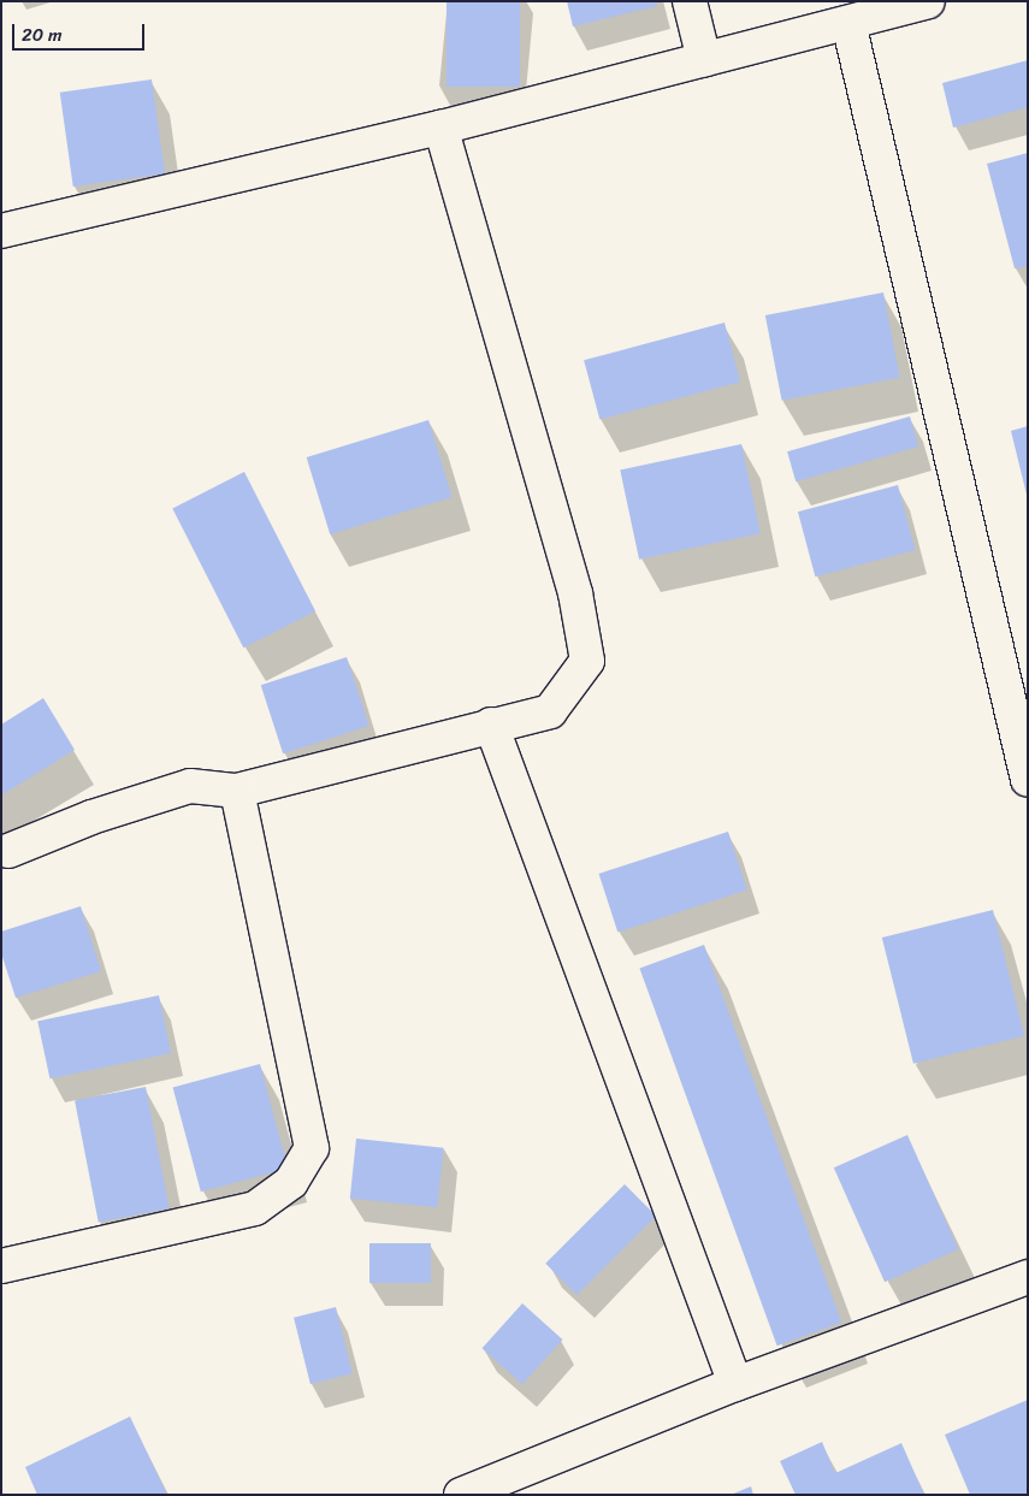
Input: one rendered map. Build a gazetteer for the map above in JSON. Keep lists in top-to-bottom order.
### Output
{
  "scale_bar": "20 m"
}
